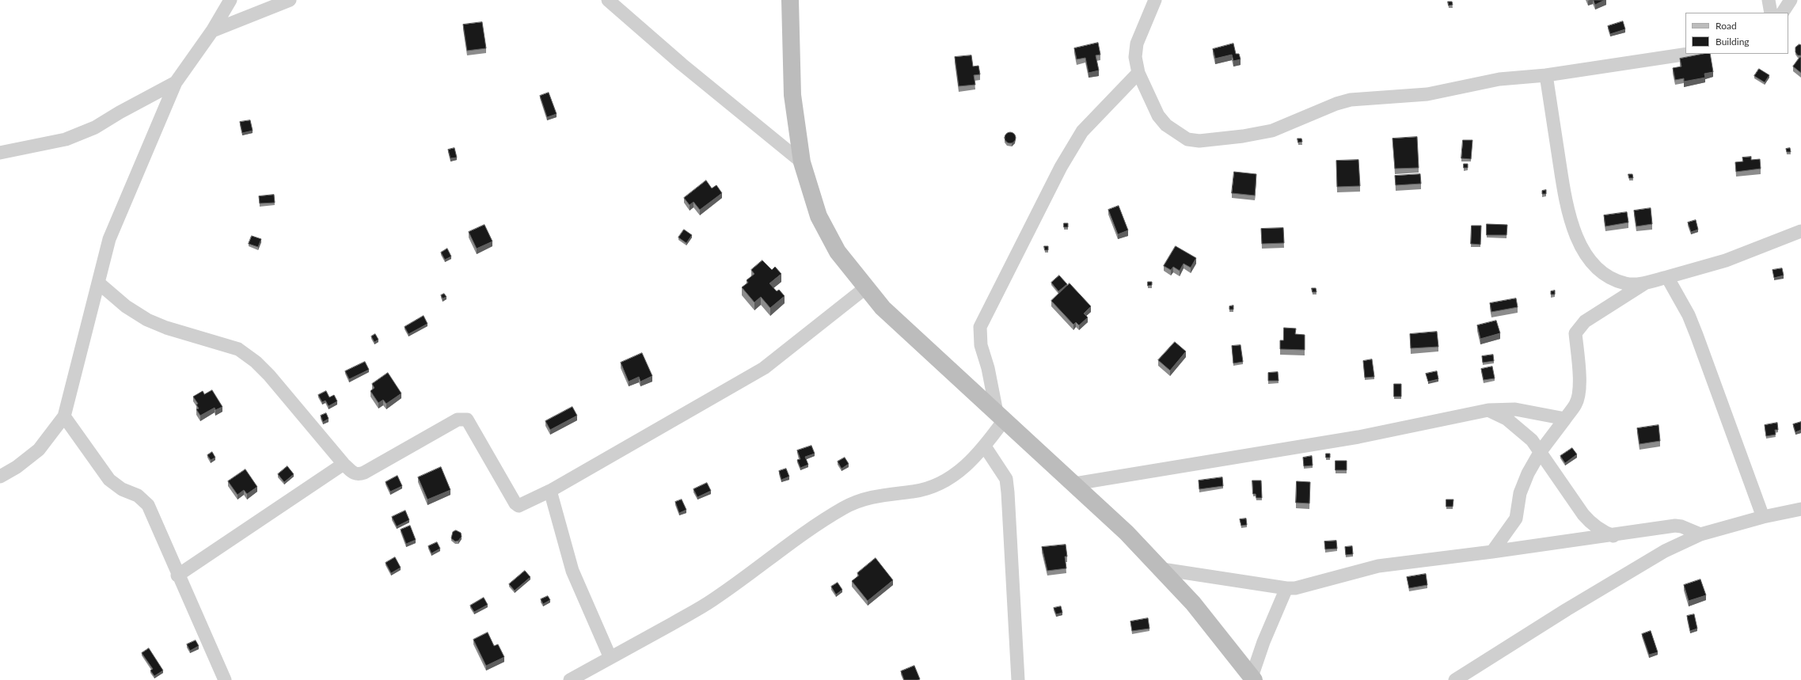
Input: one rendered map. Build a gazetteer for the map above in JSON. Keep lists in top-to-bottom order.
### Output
{
  "legend": ["Road", "Building"]
}
